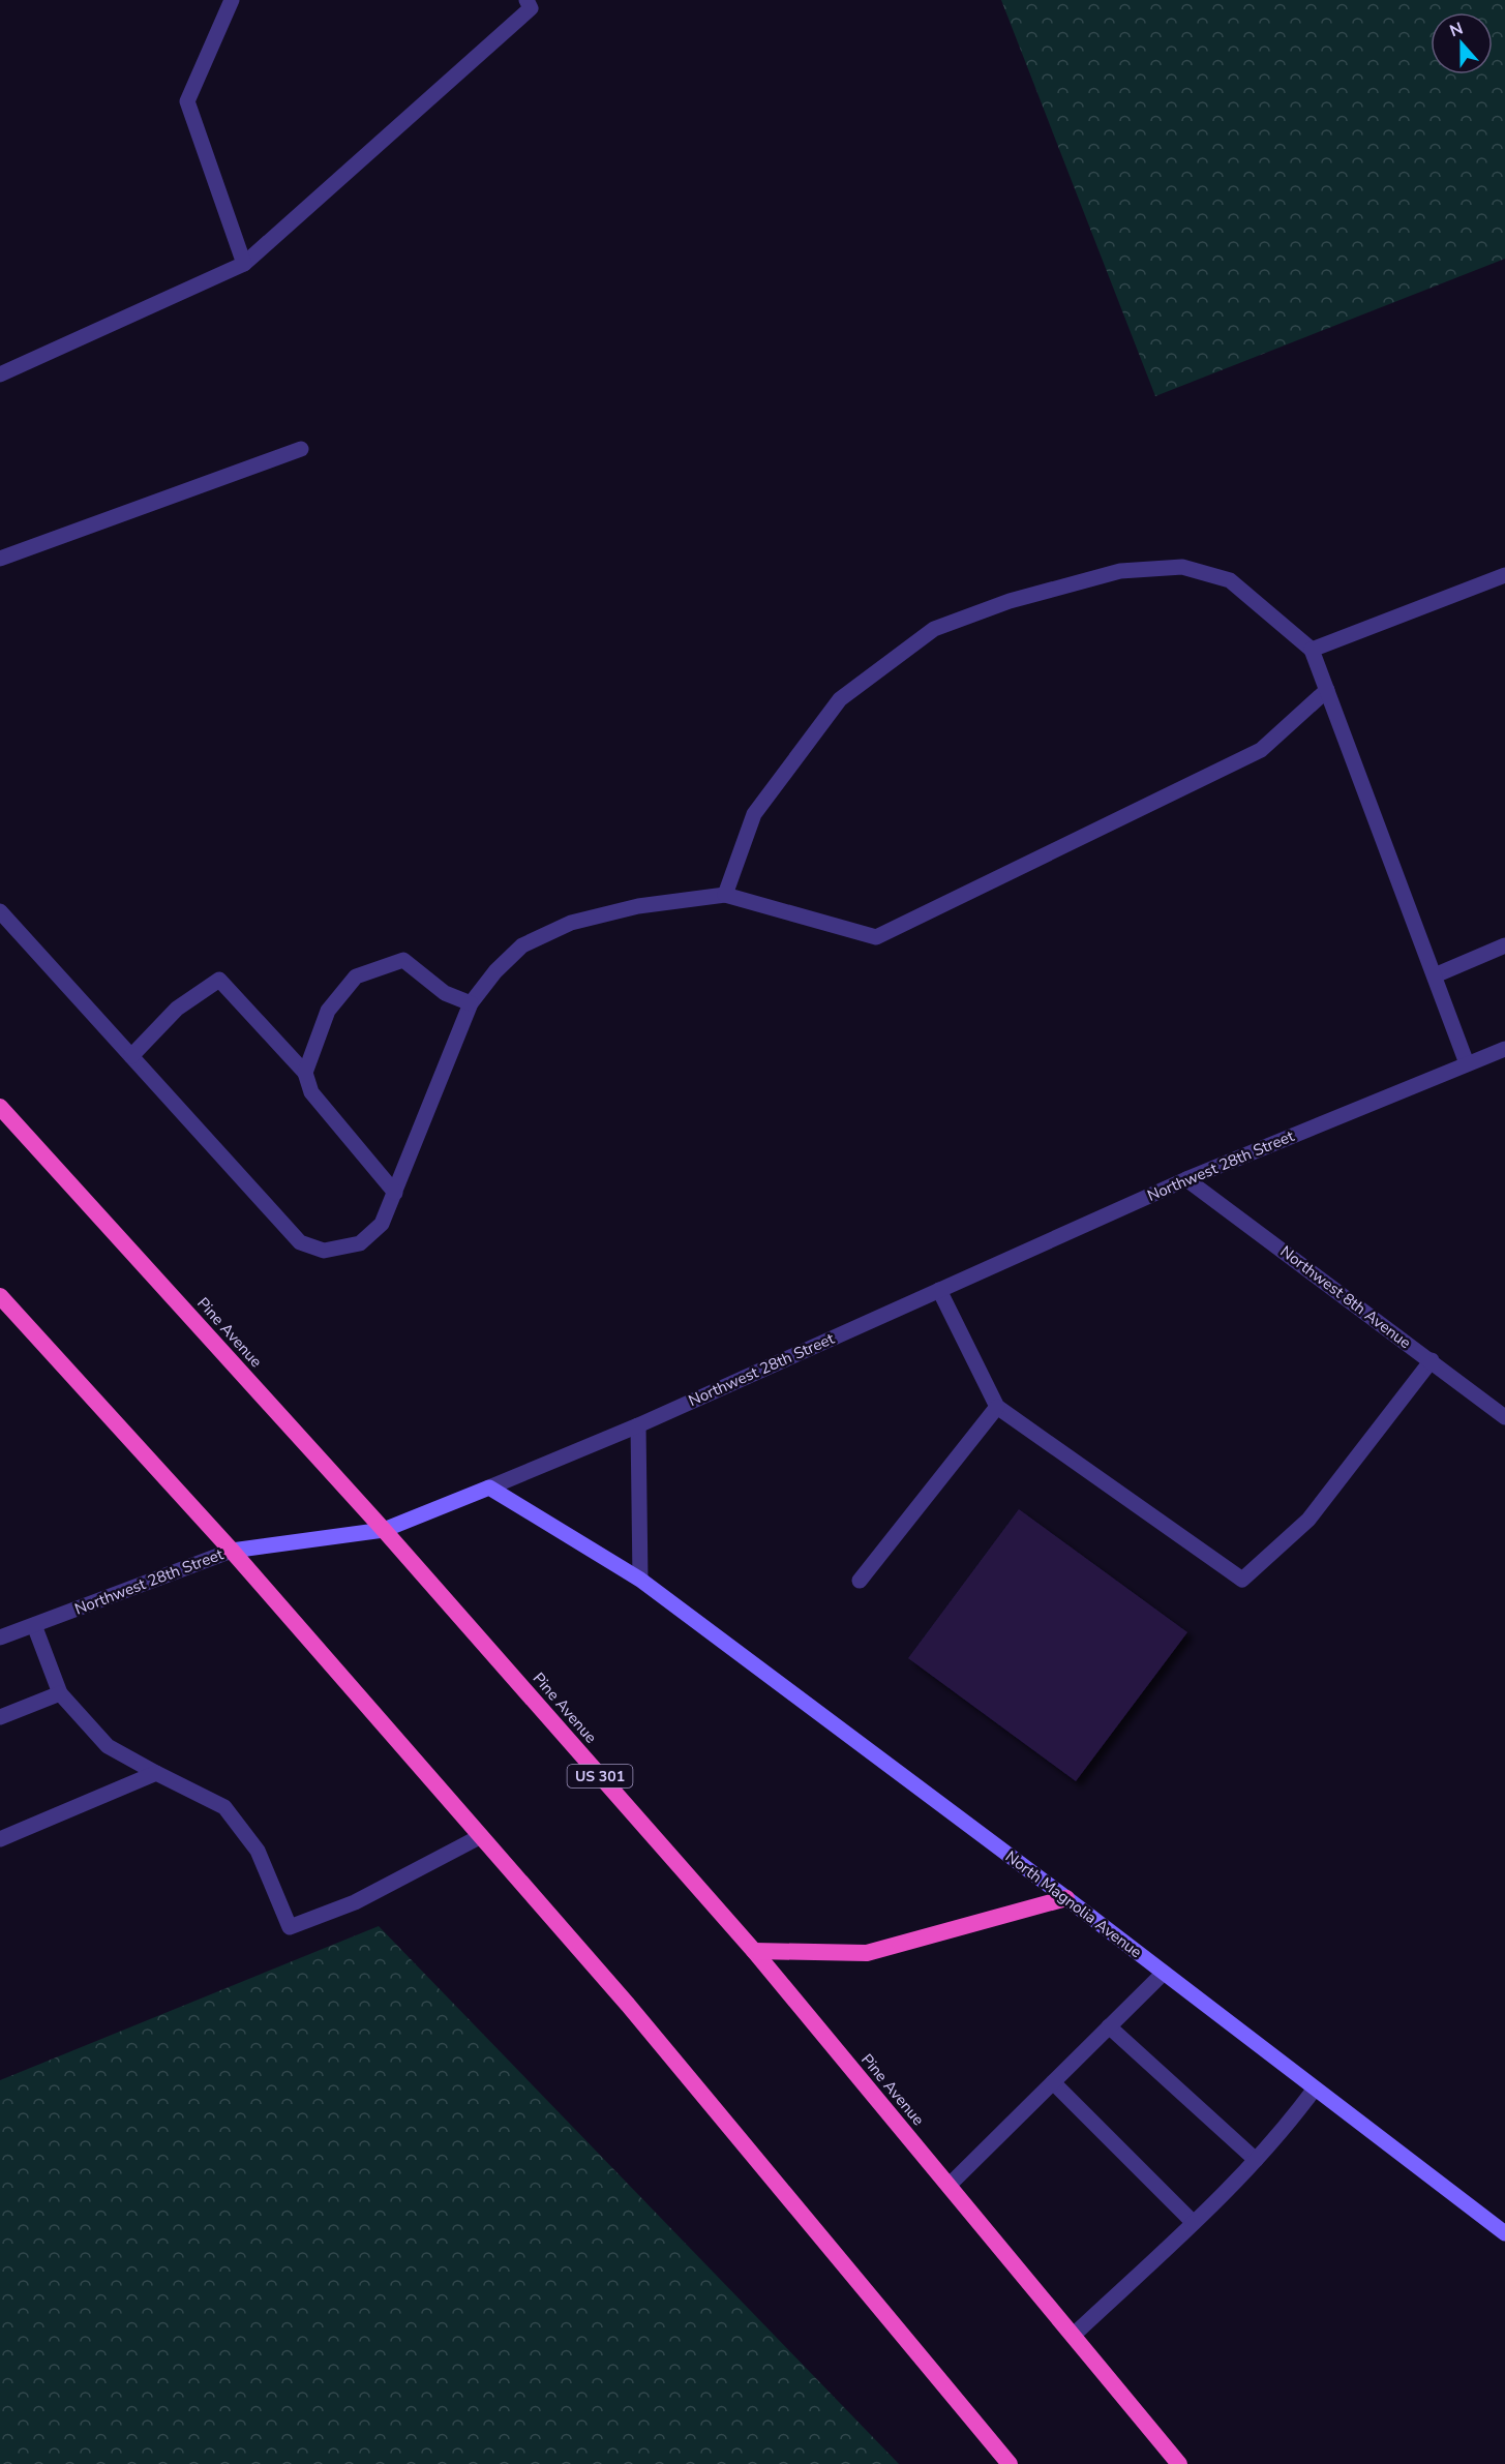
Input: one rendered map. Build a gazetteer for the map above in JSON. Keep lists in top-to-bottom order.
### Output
{
  "streets": {
    "highway": ["Pine Avenue", "US 301"],
    "main road": ["Northwest 28th Street", "North Magnolia Avenue"],
    "street": ["Northwest 8th Avenue"]
  },
  "crossings": [
    ["Northwest 28th Street", "Northwest 8th Avenue"],
    ["Northwest 28th Street", "Pine Avenue"],
    ["Northwest 28th Street", "North Magnolia Avenue"]
  ],
  "north": "top"
}
